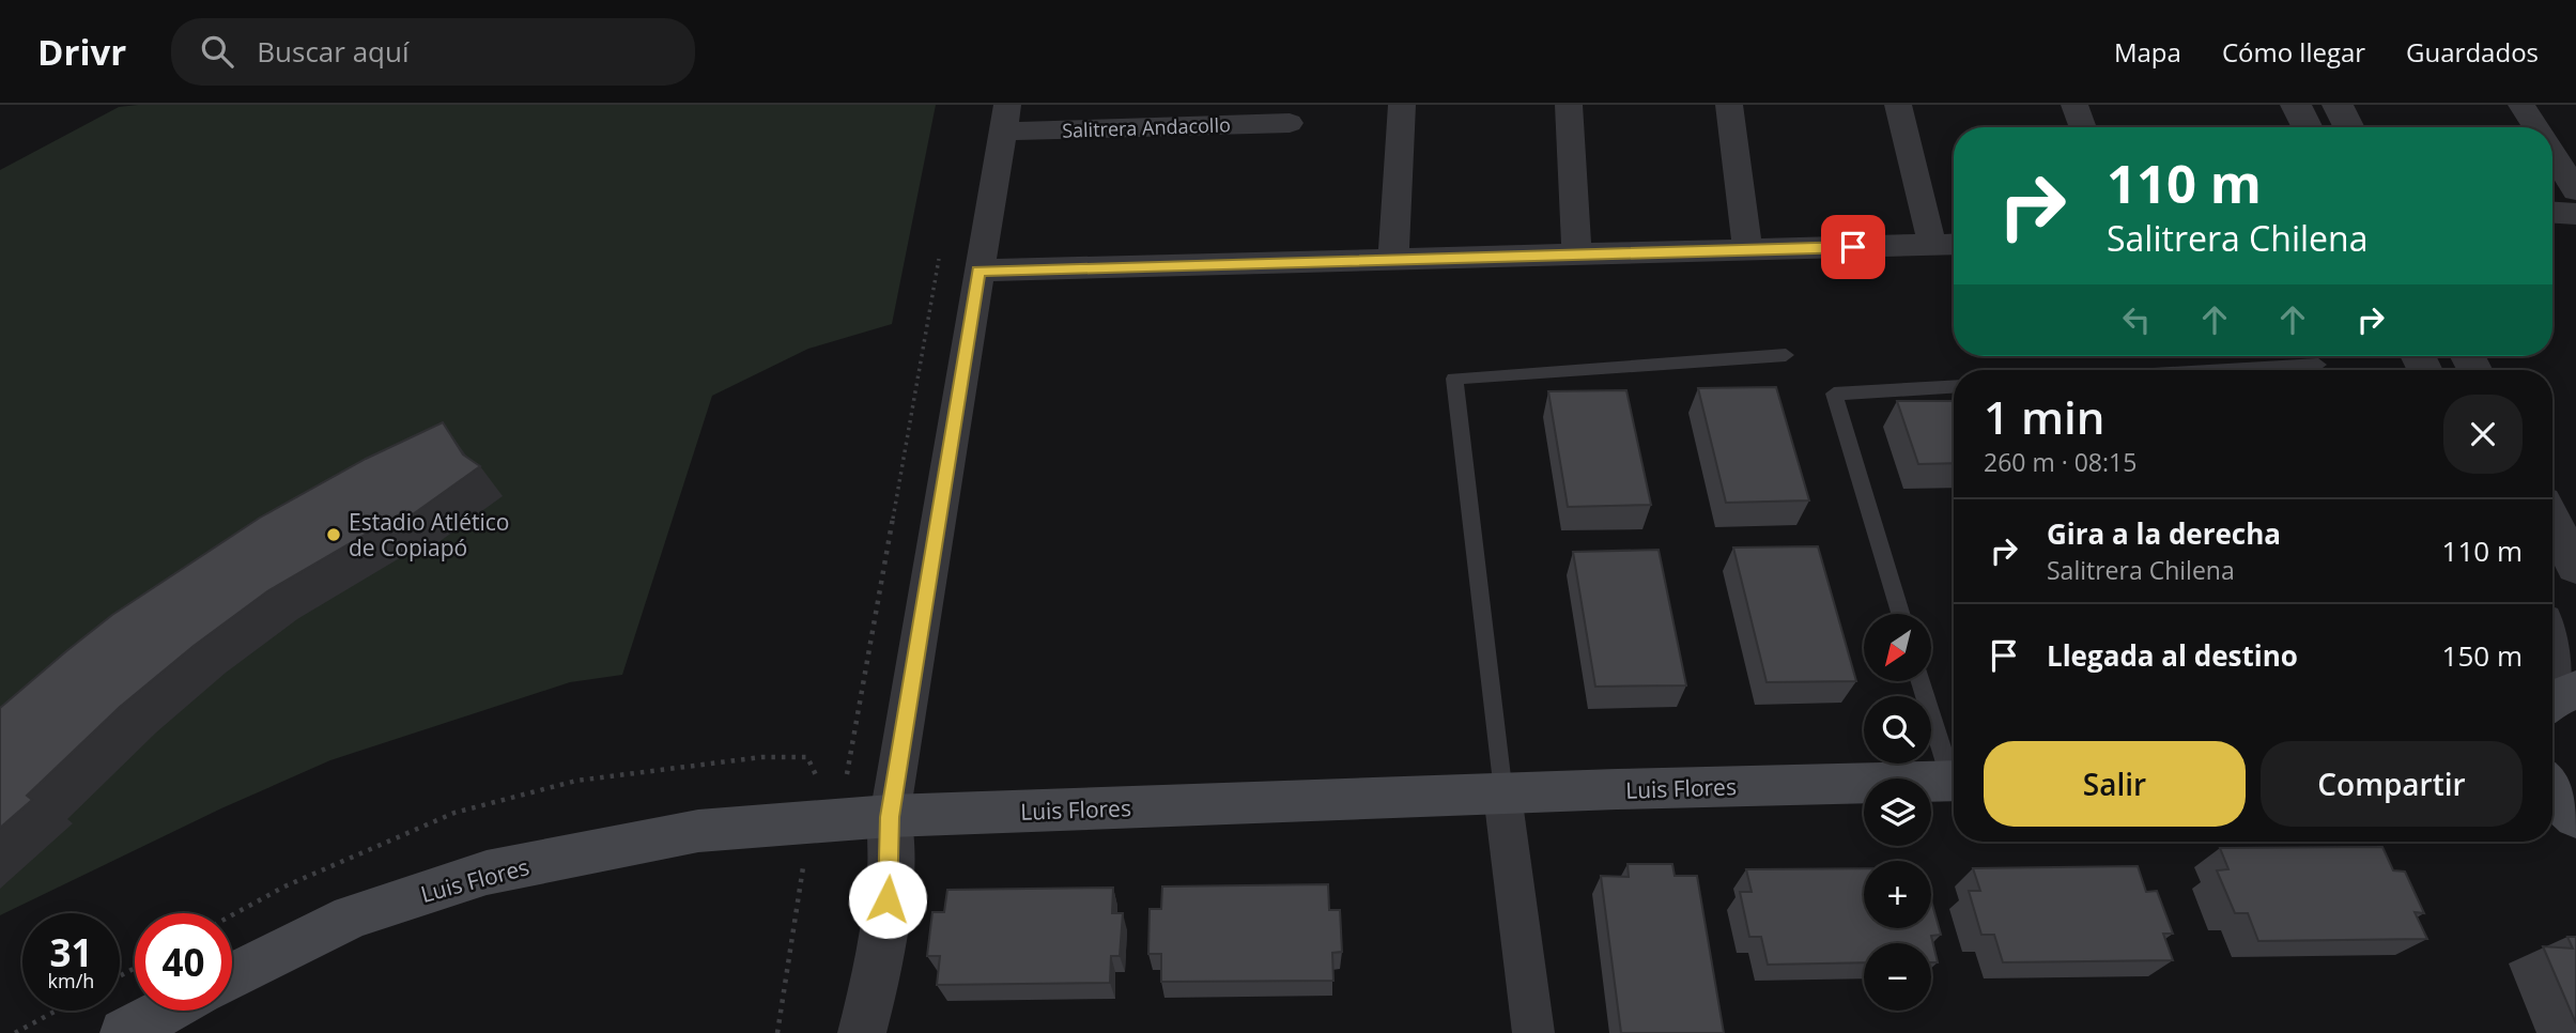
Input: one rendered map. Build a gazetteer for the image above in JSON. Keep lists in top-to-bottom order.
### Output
{
  "streets": {
    "main road": ["Luis Flores"],
    "street": ["Salitrera Andacollo"]
  },
  "places": ["Estadio Atlético de Copiapó"],
  "north": "bottom left",
  "page": {
    "header": "Drivr",
    "search": "Buscar aquí",
    "nav": ["Mapa", "Cómo llegar", "Guardados"],
    "turn": ["110 m", "Salitrera Chilena"],
    "heading": ["1 min", "260 m · 08:15"],
    "list": [
      {
        "name": "Gira a la derecha",
        "note": "Salitrera Chilena",
        "value": "110 m"
      },
      {
        "name": "Llegada al destino",
        "value": "150 m"
      }
    ],
    "map_buttons": ["+", "−"],
    "buttons": ["Salir", "Compartir"],
    "speed": "31 km/h",
    "limit": "40"
  }
}
